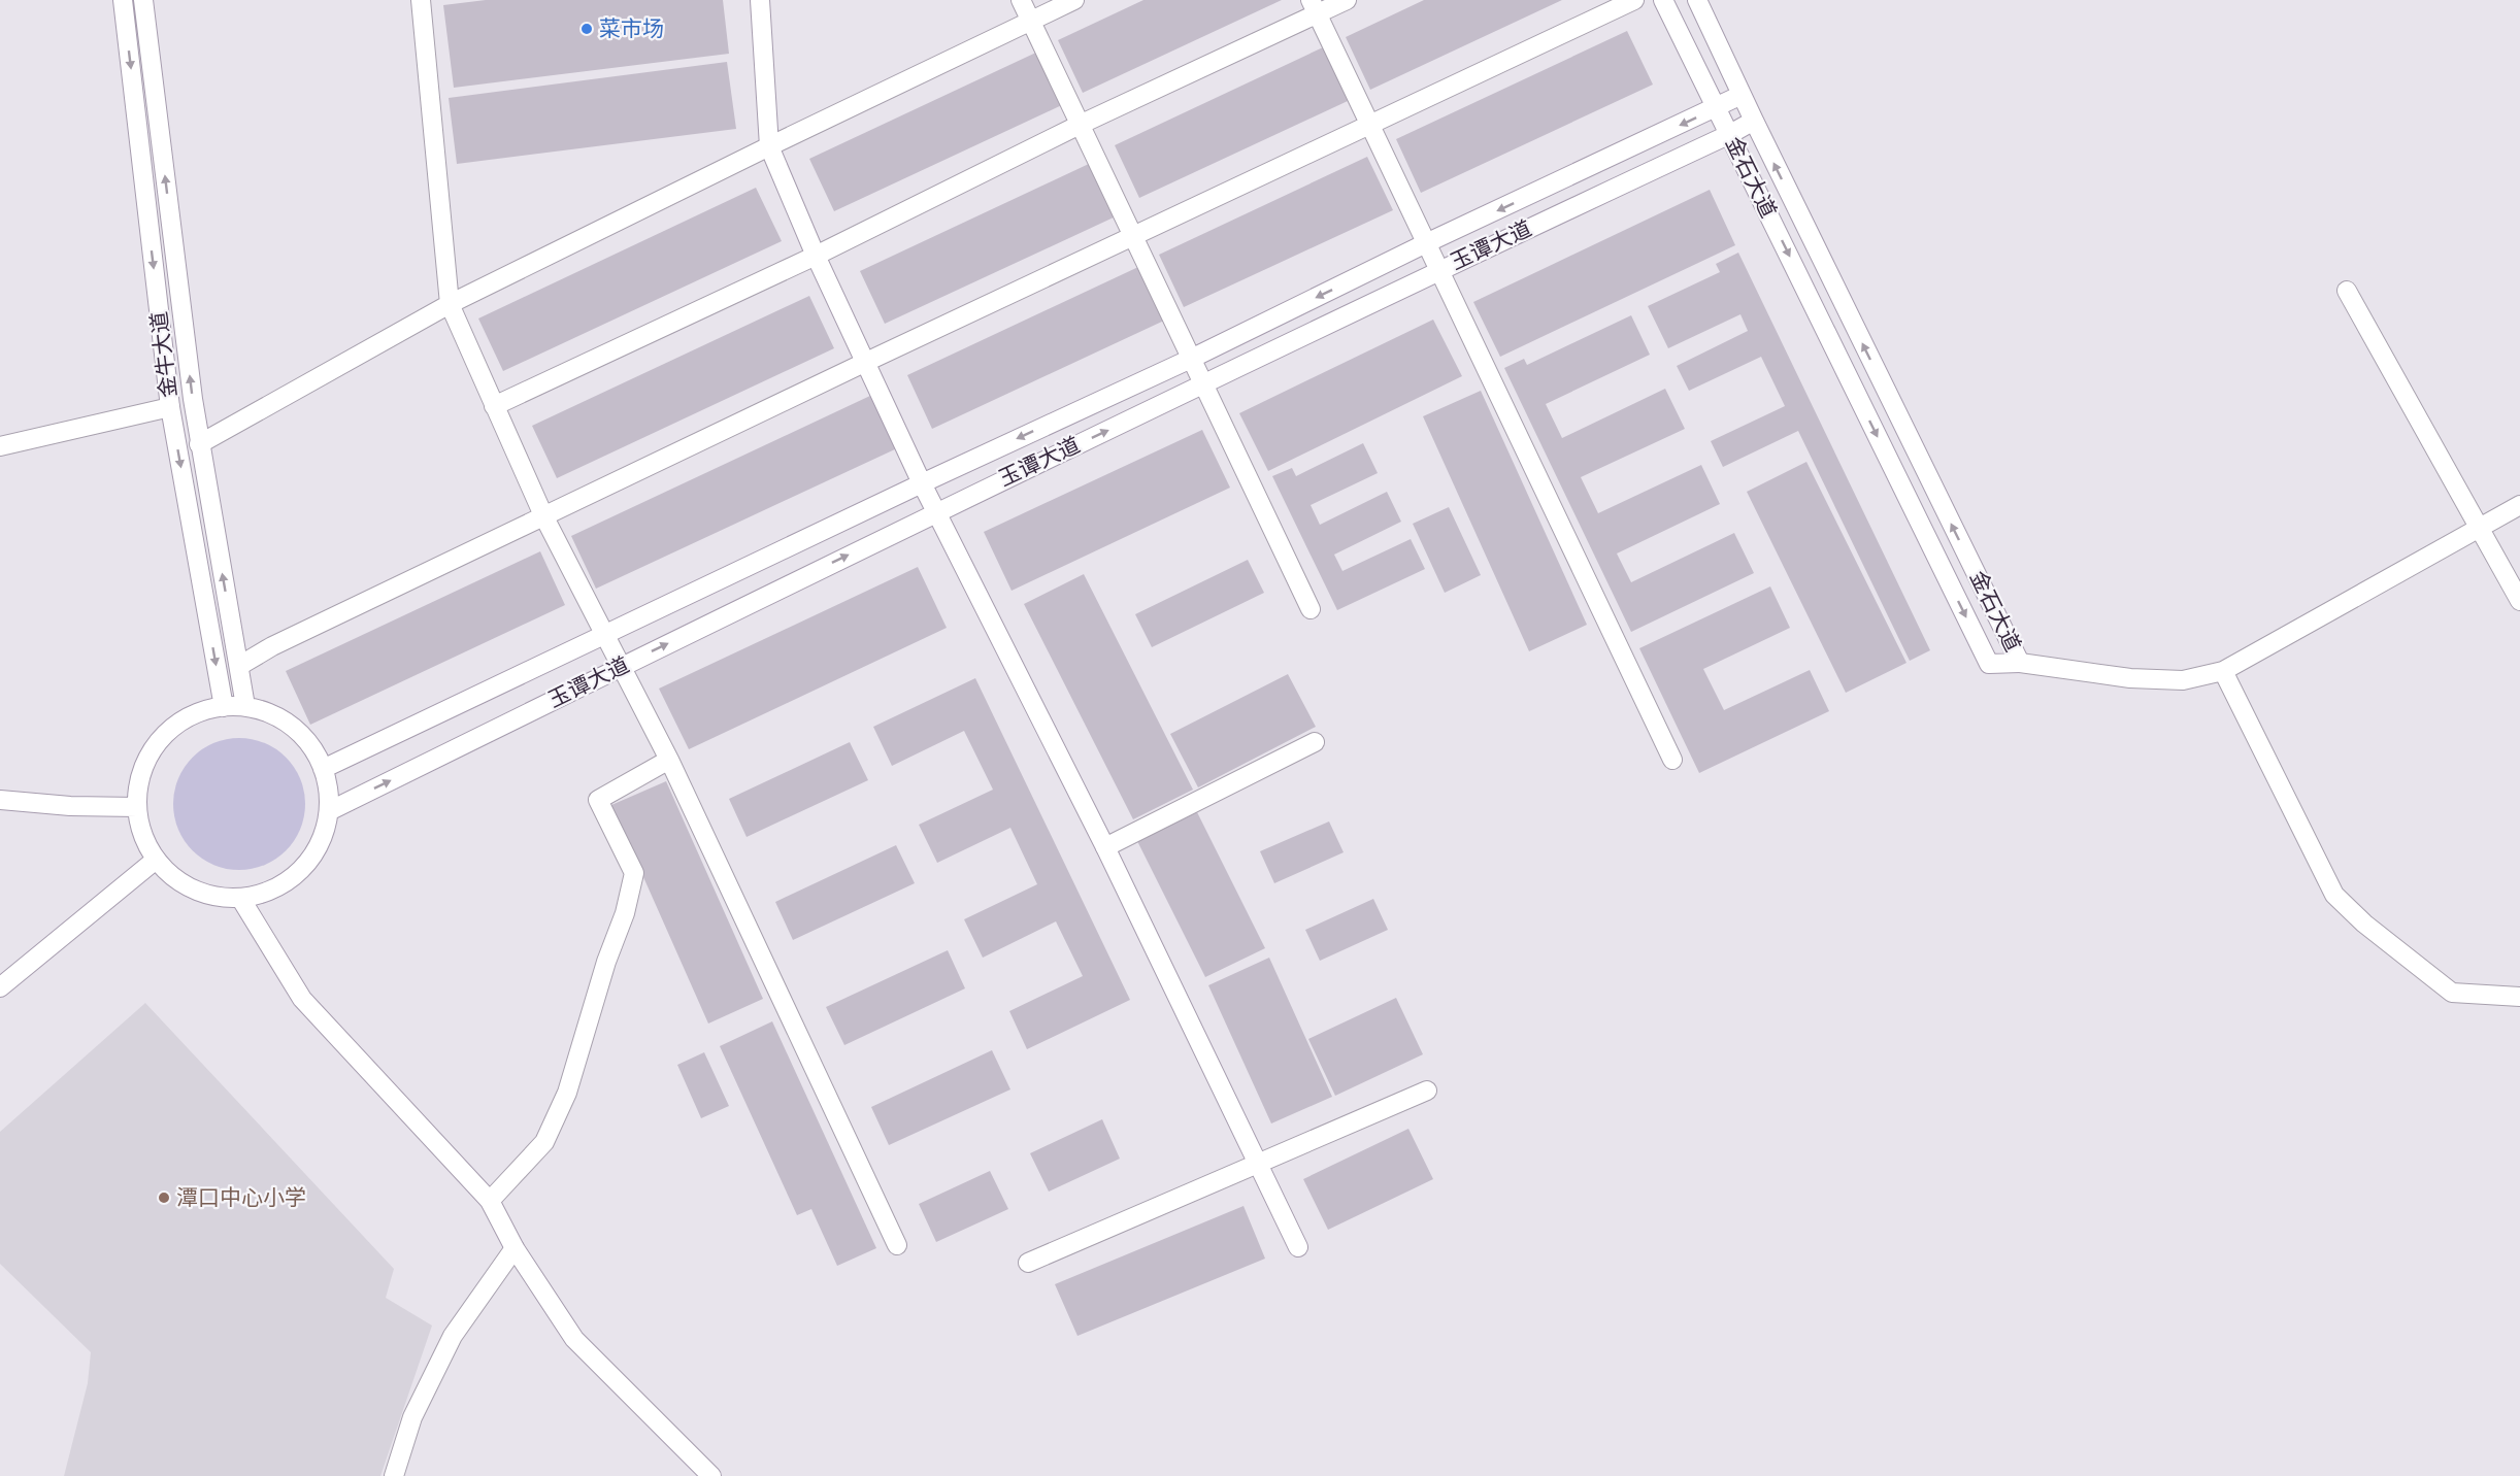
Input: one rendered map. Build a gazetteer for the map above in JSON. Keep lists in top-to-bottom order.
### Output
{
  "streets": {
    "street": ["金石大道", "玉谭大道", "金牛大道"]
  },
  "crossings": [
    ["金石大道", "玉谭大道"],
    ["玉谭大道", "金牛大道"]
  ],
  "places": ["菜市场", "潭口中心小学"]
}
